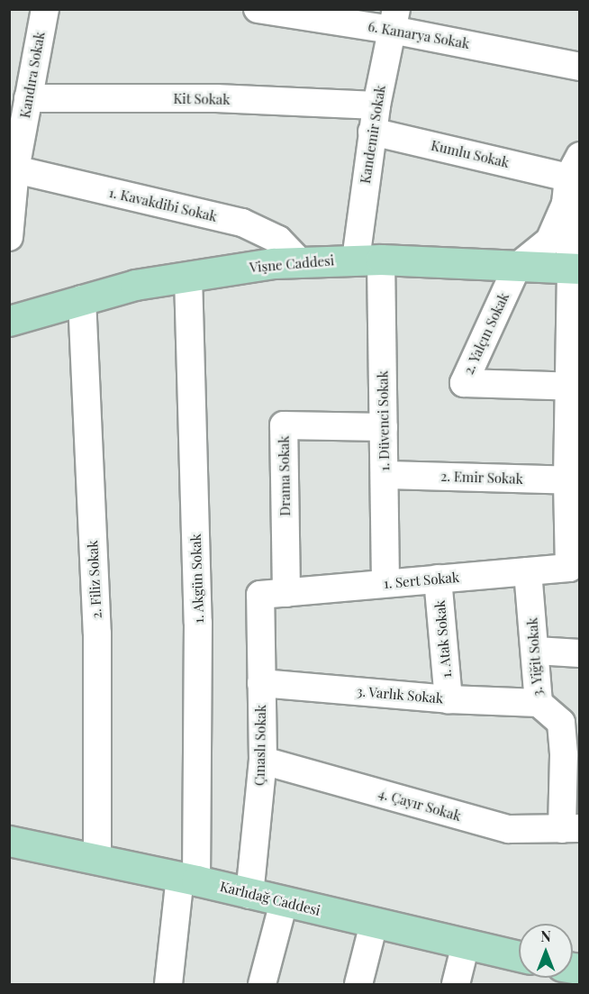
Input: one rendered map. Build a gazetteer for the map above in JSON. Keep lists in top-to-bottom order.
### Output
{
  "streets": {
    "main road": ["Vişne Caddesi", "Karlıdağ Caddesi"],
    "street": [
      "6. Kanarya Sokak",
      "Kandıra Sokak",
      "Kit Sokak",
      "Kandemir Sokak",
      "Kumlu Sokak",
      "1. Kavakdibi Sokak",
      "2. Yalçın Sokak",
      "1. Düvenci Sokak",
      "Drama Sokak",
      "2. Emir Sokak",
      "1. Akgün Sokak",
      "2. Filiz Sokak",
      "1. Sert Sokak",
      "1. Atak Sokak",
      "3. Yiğit Sokak",
      "3. Varlık Sokak",
      "Çınaslı Sokak",
      "4. Çayır Sokak"
    ]
  },
  "crossings": [
    ["6. Kanarya Sokak", "Kandemir Sokak"],
    ["Kandıra Sokak", "Kit Sokak"],
    ["Kandıra Sokak", "1. Kavakdibi Sokak"],
    ["Kit Sokak", "Kandemir Sokak"],
    ["Kandemir Sokak", "Kumlu Sokak"],
    ["Kandemir Sokak", "Vişne Caddesi"],
    ["Kandemir Sokak", "1. Düvenci Sokak"],
    ["1. Kavakdibi Sokak", "Vişne Caddesi"],
    ["Vişne Caddesi", "2. Yalçın Sokak"],
    ["Vişne Caddesi", "1. Düvenci Sokak"],
    ["Vişne Caddesi", "1. Akgün Sokak"],
    ["Vişne Caddesi", "2. Filiz Sokak"],
    ["1. Düvenci Sokak", "Drama Sokak"],
    ["1. Düvenci Sokak", "2. Emir Sokak"],
    ["1. Düvenci Sokak", "1. Sert Sokak"],
    ["Drama Sokak", "1. Sert Sokak"],
    ["Drama Sokak", "Çınaslı Sokak"],
    ["1. Akgün Sokak", "Karlıdağ Caddesi"],
    ["2. Filiz Sokak", "Karlıdağ Caddesi"],
    ["1. Sert Sokak", "1. Atak Sokak"],
    ["1. Sert Sokak", "3. Yiğit Sokak"],
    ["1. Sert Sokak", "Çınaslı Sokak"],
    ["1. Atak Sokak", "3. Varlık Sokak"],
    ["3. Yiğit Sokak", "3. Varlık Sokak"],
    ["3. Yiğit Sokak", "4. Çayır Sokak"],
    ["3. Varlık Sokak", "Çınaslı Sokak"],
    ["Çınaslı Sokak", "4. Çayır Sokak"],
    ["Çınaslı Sokak", "Karlıdağ Caddesi"]
  ],
  "north": "top"
}
